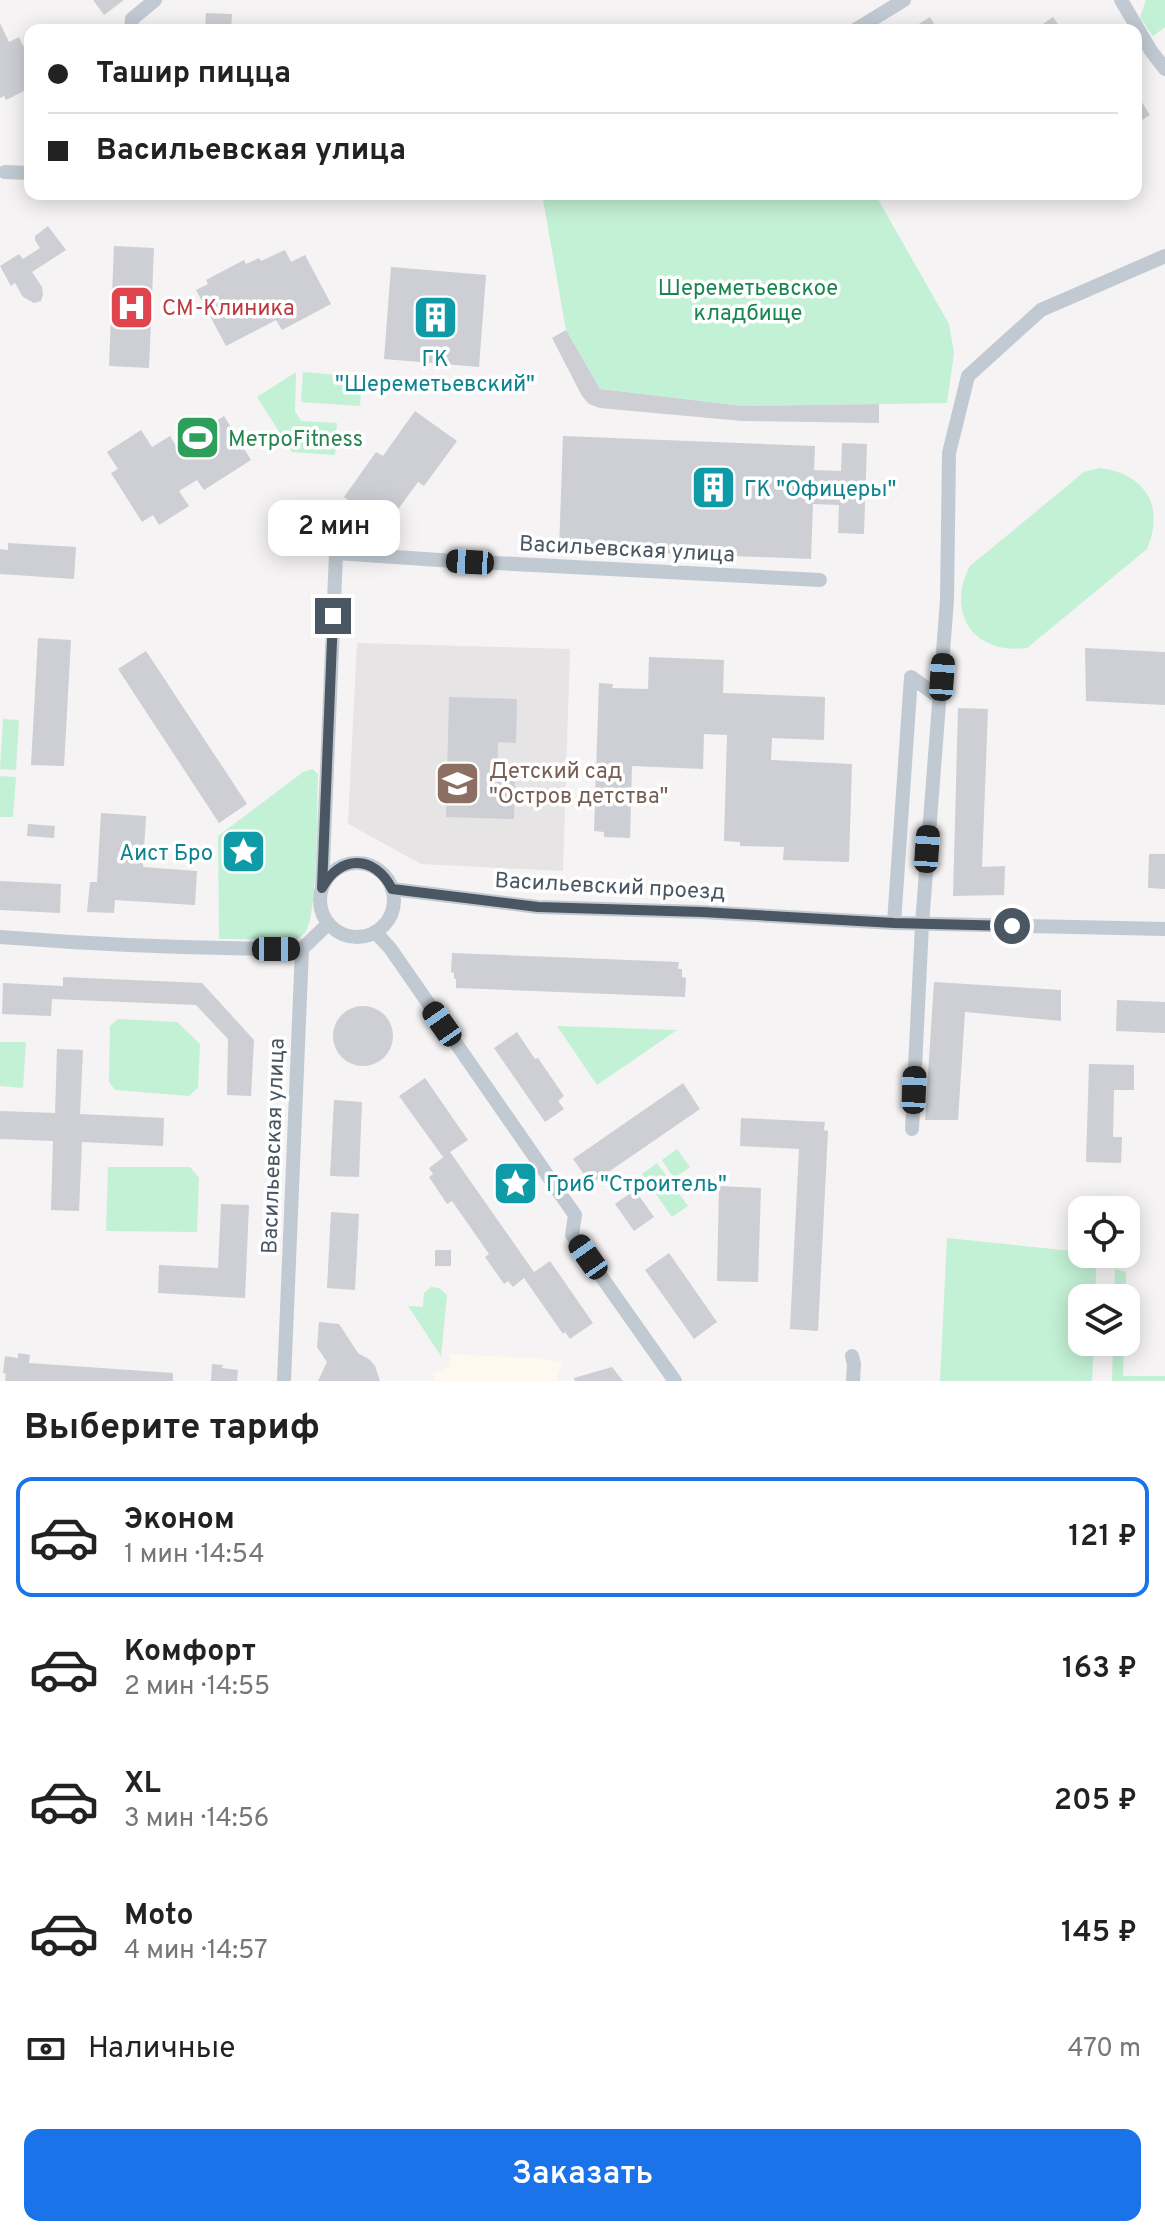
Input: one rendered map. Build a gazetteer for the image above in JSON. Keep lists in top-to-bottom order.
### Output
{
  "streets": {
    "street": ["Васильевская улица", "Васильевский проезд"]
  },
  "crossings": [
    ["Васильевская улица", "Васильевский проезд"]
  ],
  "parks": ["Шереметьевское кладбище"],
  "places": {
    "hospital": ["СМ-Клиника"],
    "building": ["ГК \"Шереметьевский\"", "ГК \"Офицеры\""],
    "sports": ["МетроFitness"],
    "school or university": ["Детский сад \"Остров детства\""],
    "place": ["Аист Бро", "Гриб \"Строитель\""]
  },
  "page": {
    "banner": ["Ташир пицца", "Васильевская улица"],
    "bubble": "2 мин",
    "heading": "Выберите тариф",
    "list": [
      {
        "name": "Эконом",
        "note": "1 мин · 14:54",
        "value": "121 ₽"
      },
      {
        "name": "Комфорт",
        "note": "2 мин · 14:55",
        "value": "163 ₽"
      },
      {
        "name": "XL",
        "note": "3 мин · 14:56",
        "value": "205 ₽"
      },
      {
        "name": "Moto",
        "note": "4 мин · 14:57",
        "value": "145 ₽"
      }
    ],
    "pay": ["Наличные", "470 m"],
    "buttons": "Заказать"
  }
}
